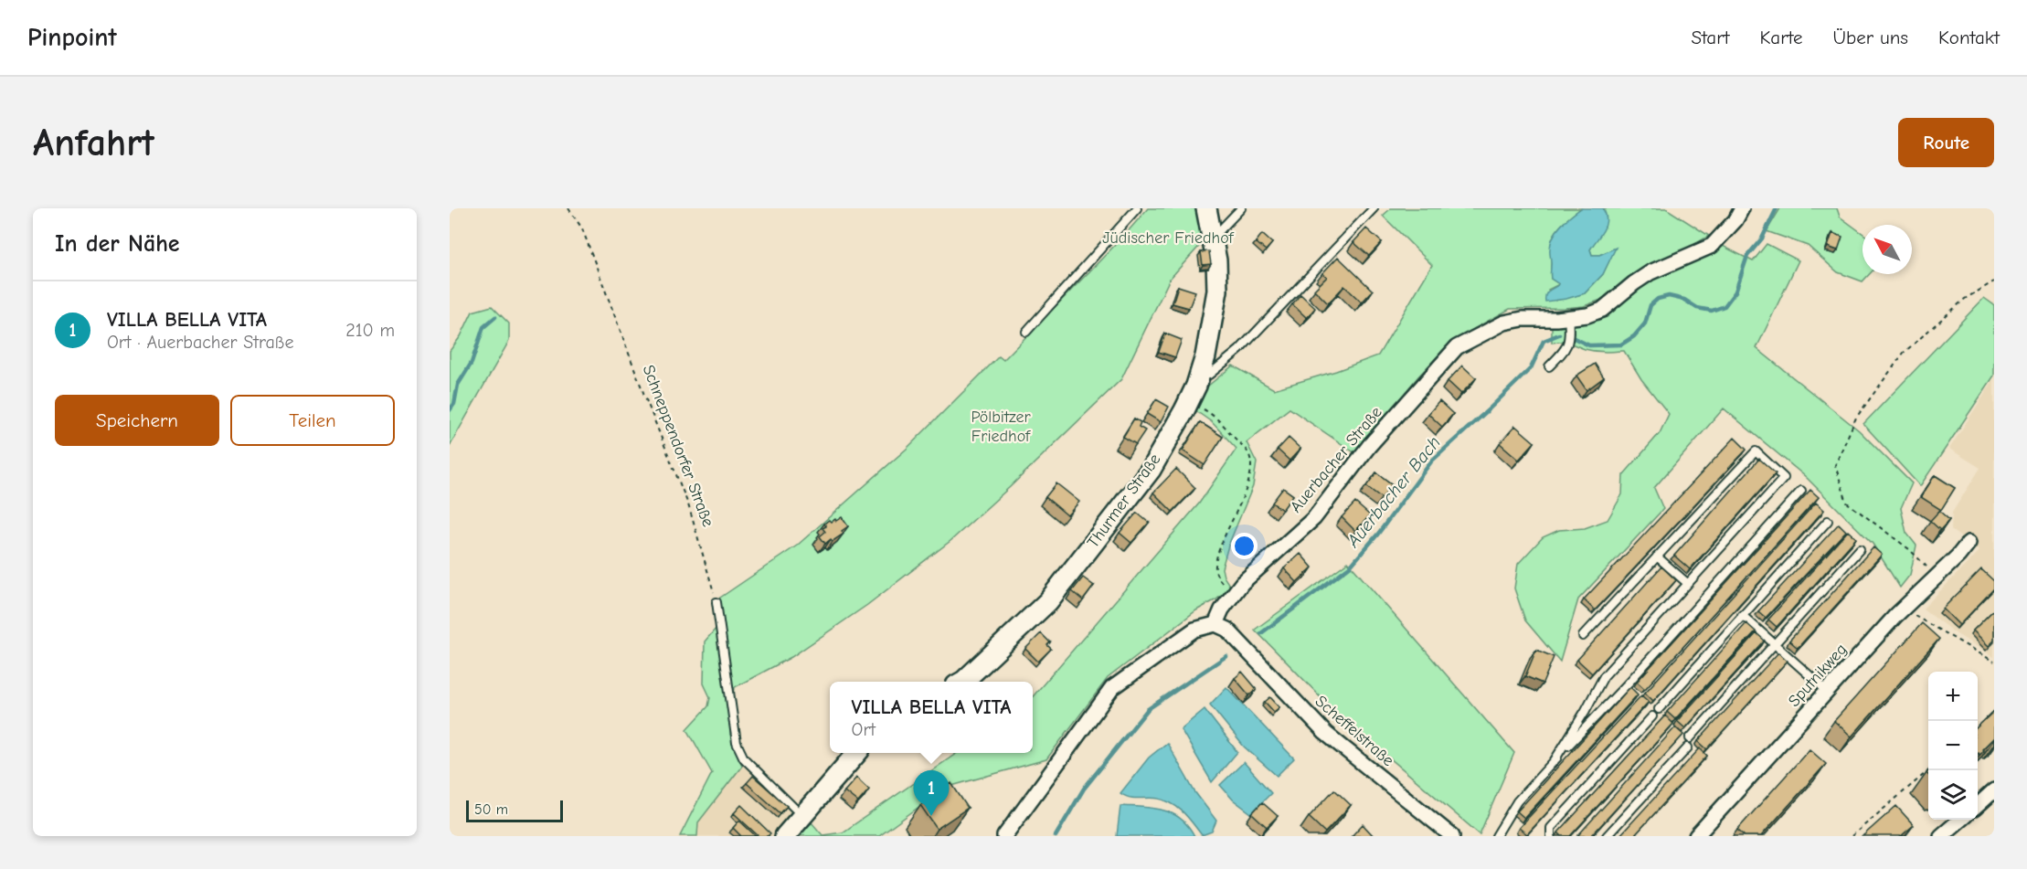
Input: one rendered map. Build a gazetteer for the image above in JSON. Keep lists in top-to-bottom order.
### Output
{
  "streets": {
    "street": [
      "Auerbacher Straße",
      "Thurmer Straße",
      "Sputnikweg",
      "Scheffelstraße"
    ],
    "path": ["Schneppendorfer Straße"]
  },
  "crossings": [
    ["Auerbacher Straße", "Scheffelstraße"]
  ],
  "water": ["Auerbacher Bach"],
  "parks": ["Jüdischer Friedhof", "Pölbitzer Friedhof"],
  "scale_bar": "50 m",
  "north": "top left",
  "page": {
    "header": "Pinpoint",
    "nav": [
      "Start",
      "Karte",
      "Über uns",
      "Kontakt"
    ],
    "buttons": [
      "Route",
      ["Speichern", "Teilen"]
    ],
    "title": "Anfahrt",
    "heading": "In der Nähe",
    "list": [
      {
        "mark": "1",
        "name": "VILLA BELLA VITA",
        "note": "Ort · Auerbacher Straße",
        "value": "210 m"
      }
    ],
    "map_buttons": ["+", "−"],
    "popup": ["VILLA BELLA VITA", "Ort"],
    "pins": "1",
    "scale": "50 m"
  }
}
